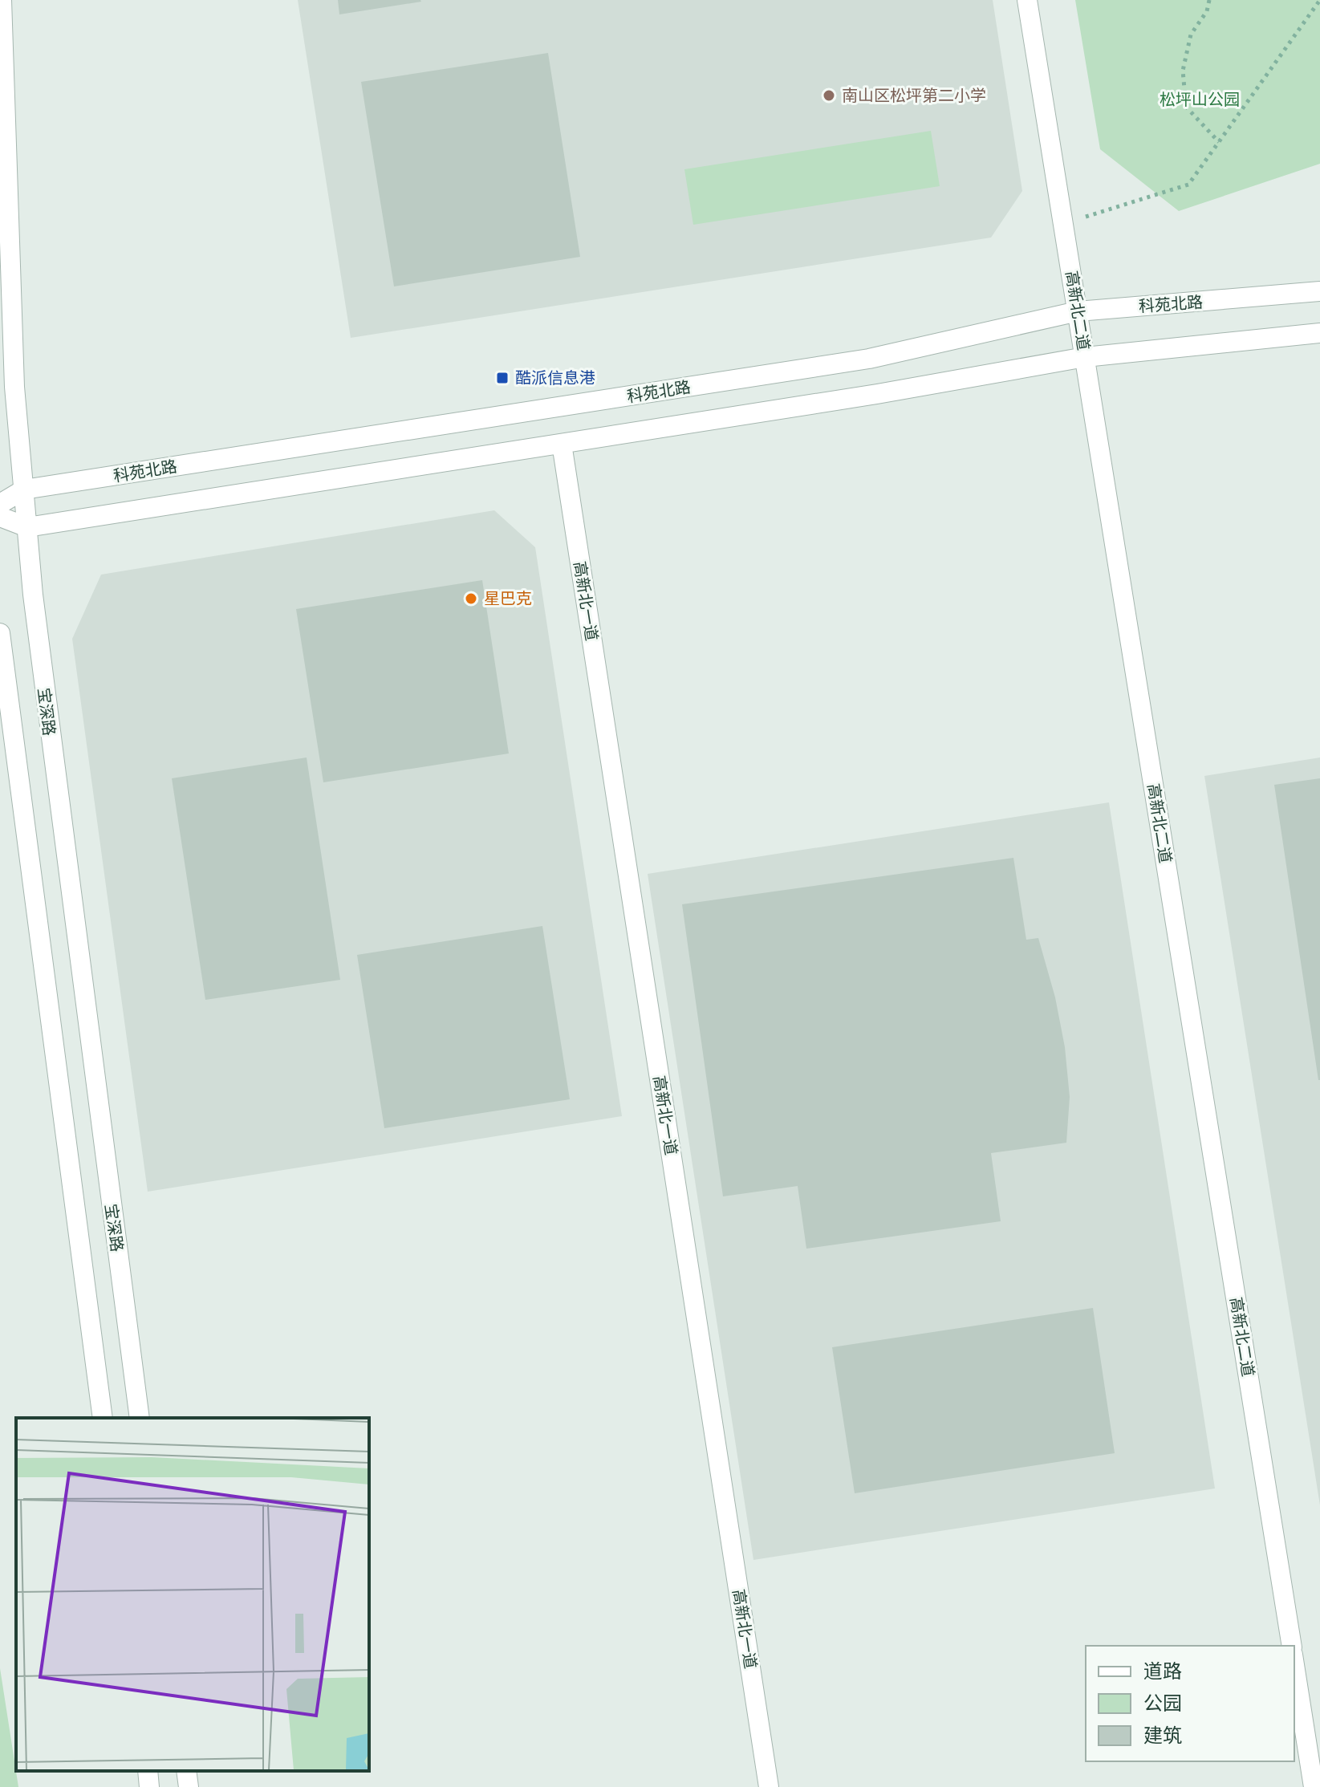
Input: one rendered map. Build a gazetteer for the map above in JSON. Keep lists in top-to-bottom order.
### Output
{
  "streets": {
    "street": [
      "科苑北路",
      "高新北二道",
      "高新北一道",
      "宝深路"
    ]
  },
  "crossings": [
    ["科苑北路", "高新北二道"],
    ["科苑北路", "宝深路"]
  ],
  "parks": ["松坪山公园"],
  "places": {
    "other": ["南山区松坪第二小学", "星巴克"],
    "transit": ["酷派信息港"]
  },
  "legend": ["道路", "公园", "建筑"]
}
